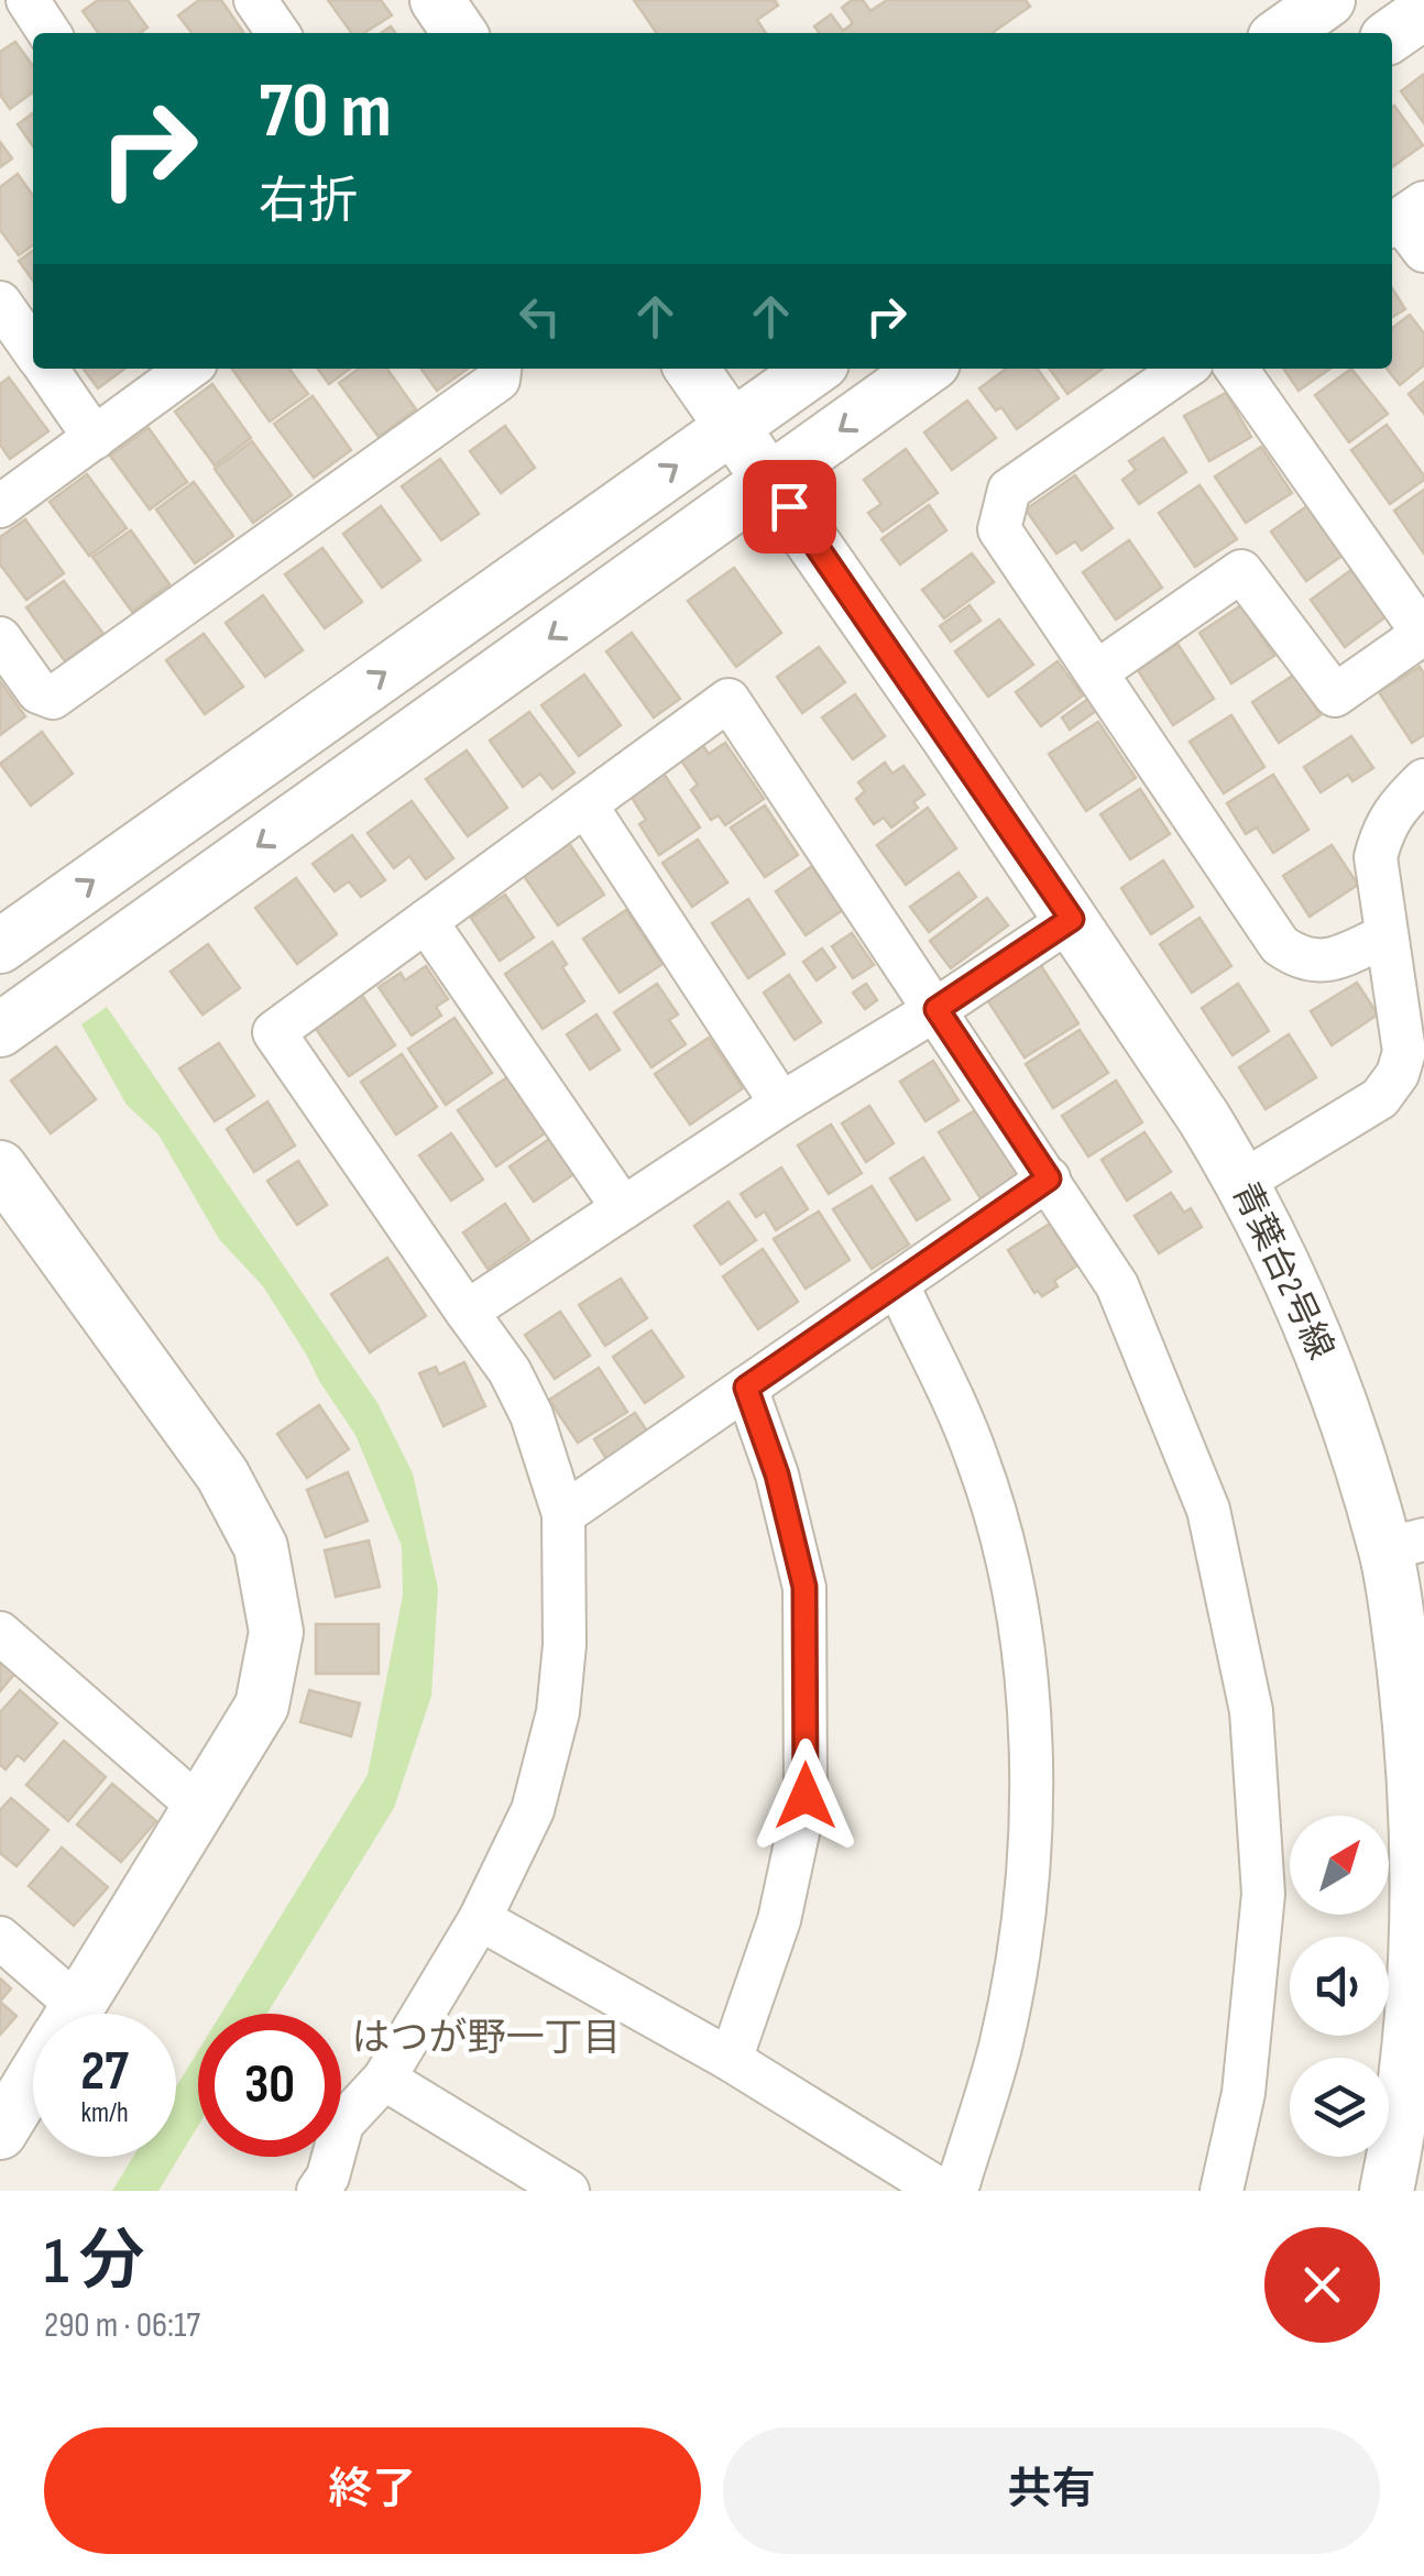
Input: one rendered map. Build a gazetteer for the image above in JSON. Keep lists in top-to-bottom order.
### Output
{
  "streets": {
    "street": ["青葉台2号線"]
  },
  "districts": ["はつが野一丁目"],
  "north": "top right",
  "page": {
    "turn": ["70 m", "右折"],
    "speed": "27 km/h",
    "limit": "30",
    "heading": ["1 分", "290 m · 06:17"],
    "buttons": ["終了", "共有"]
  }
}
